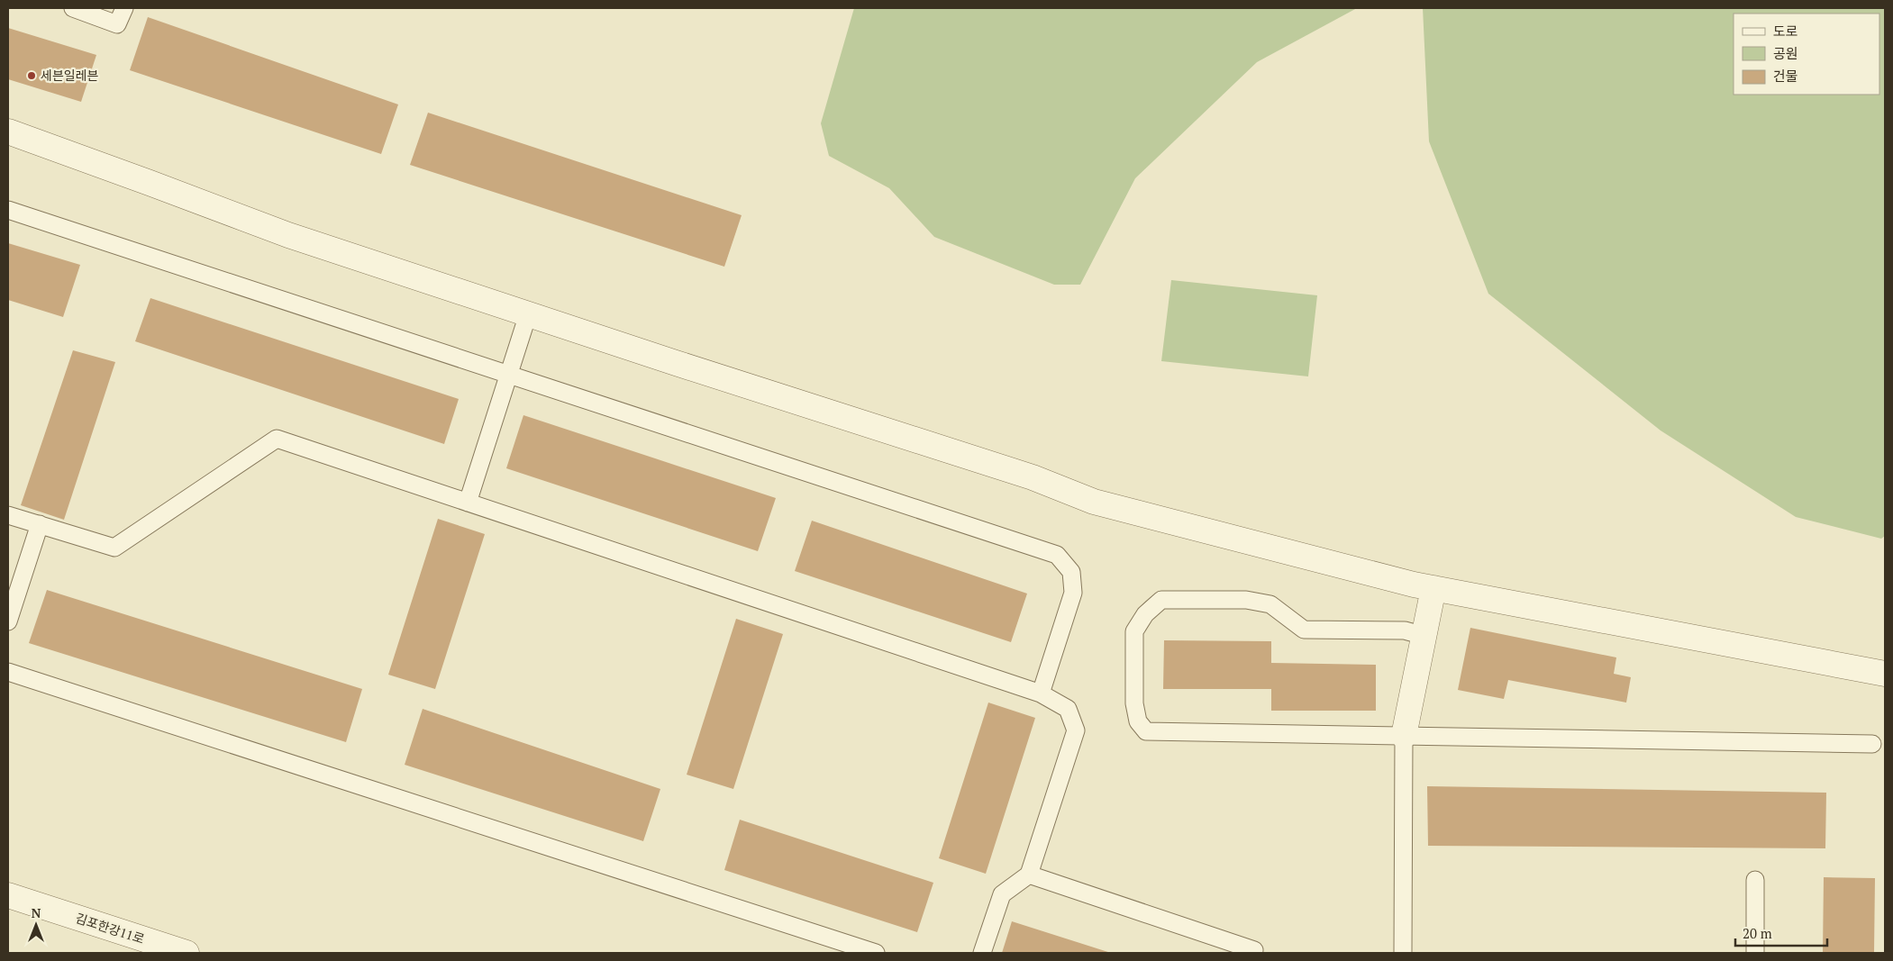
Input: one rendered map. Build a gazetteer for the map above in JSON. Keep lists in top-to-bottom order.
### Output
{
  "streets": {
    "street": ["김포한강11로"]
  },
  "places": ["세븐일레븐"],
  "legend": ["도로", "공원", "건물"],
  "scale_bar": "20 m",
  "north": "top"
}
